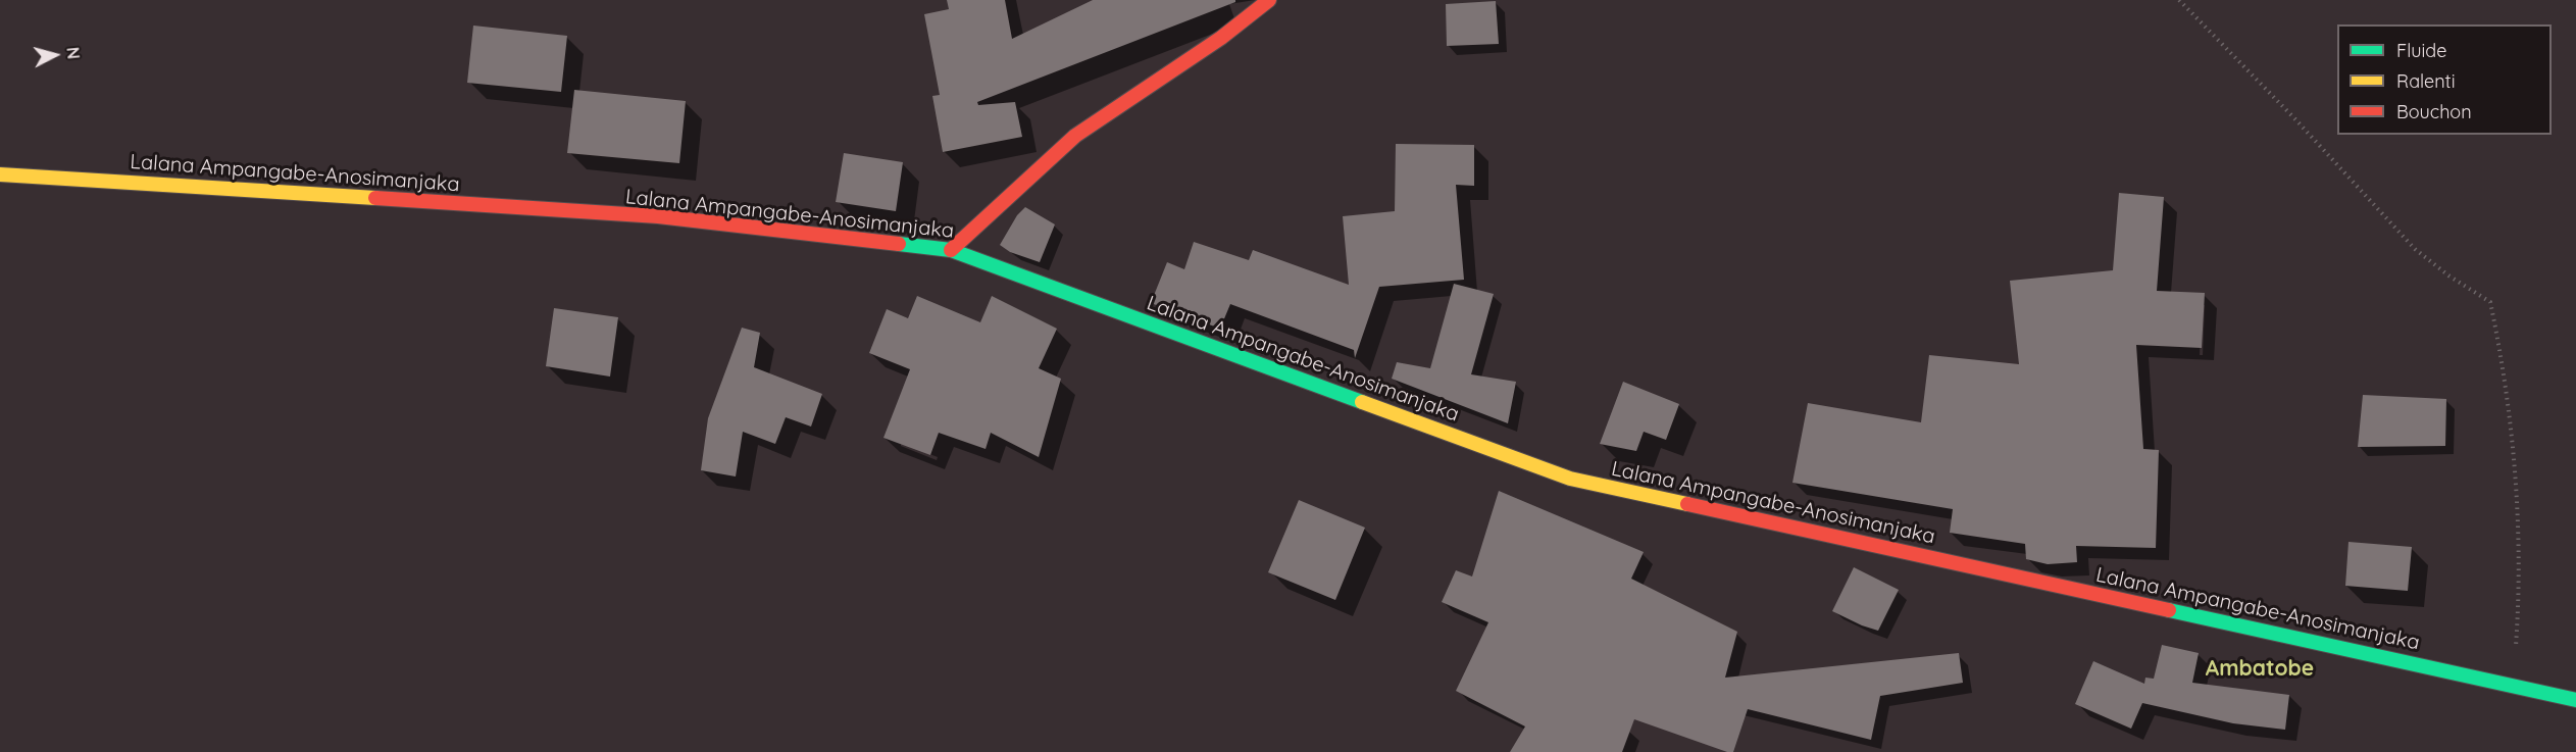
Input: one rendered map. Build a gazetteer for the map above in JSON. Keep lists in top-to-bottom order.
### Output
{
  "streets": {
    "street": ["Lalana Ampangabe-Anosimanjaka"]
  },
  "districts": ["Ambatobe"],
  "legend": ["Fluide", "Ralenti", "Bouchon"],
  "north": "right"
}
